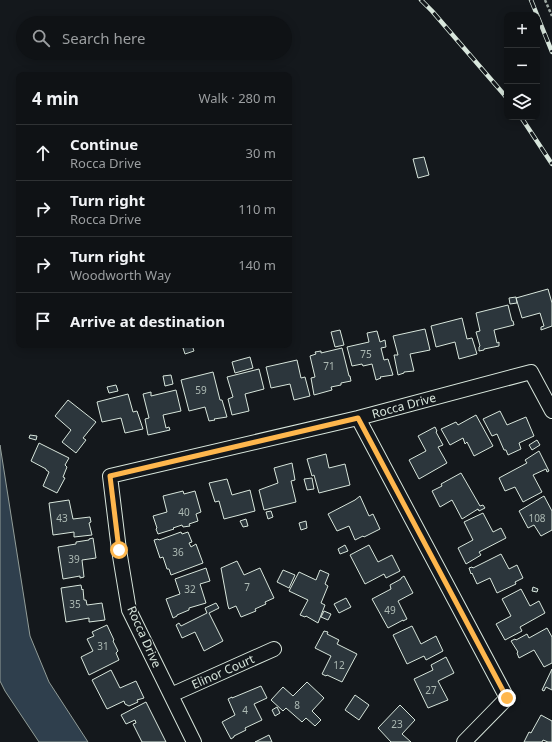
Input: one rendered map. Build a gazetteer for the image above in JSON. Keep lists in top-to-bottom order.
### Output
{
  "streets": {
    "street": ["Rocca Drive", "Elinor Court"]
  },
  "crossings": [
    ["Rocca Drive", "Elinor Court"]
  ],
  "house_numbers": [
    "75",
    "71",
    "59",
    "40",
    "43",
    "108",
    "36",
    "39",
    "7",
    "32",
    "35",
    "49",
    "31",
    "12",
    "27",
    "8",
    "4",
    "23"
  ],
  "page": {
    "map_buttons": ["+", "−"],
    "search": "Search here",
    "heading": ["4 min", "Walk · 280 m"],
    "list": [
      ["Continue", "Rocca Drive", "30 m"],
      ["Turn right", "Rocca Drive", "110 m"],
      ["Turn right", "Woodworth Way", "140 m"],
      "Arrive at destination"
    ]
  }
}
